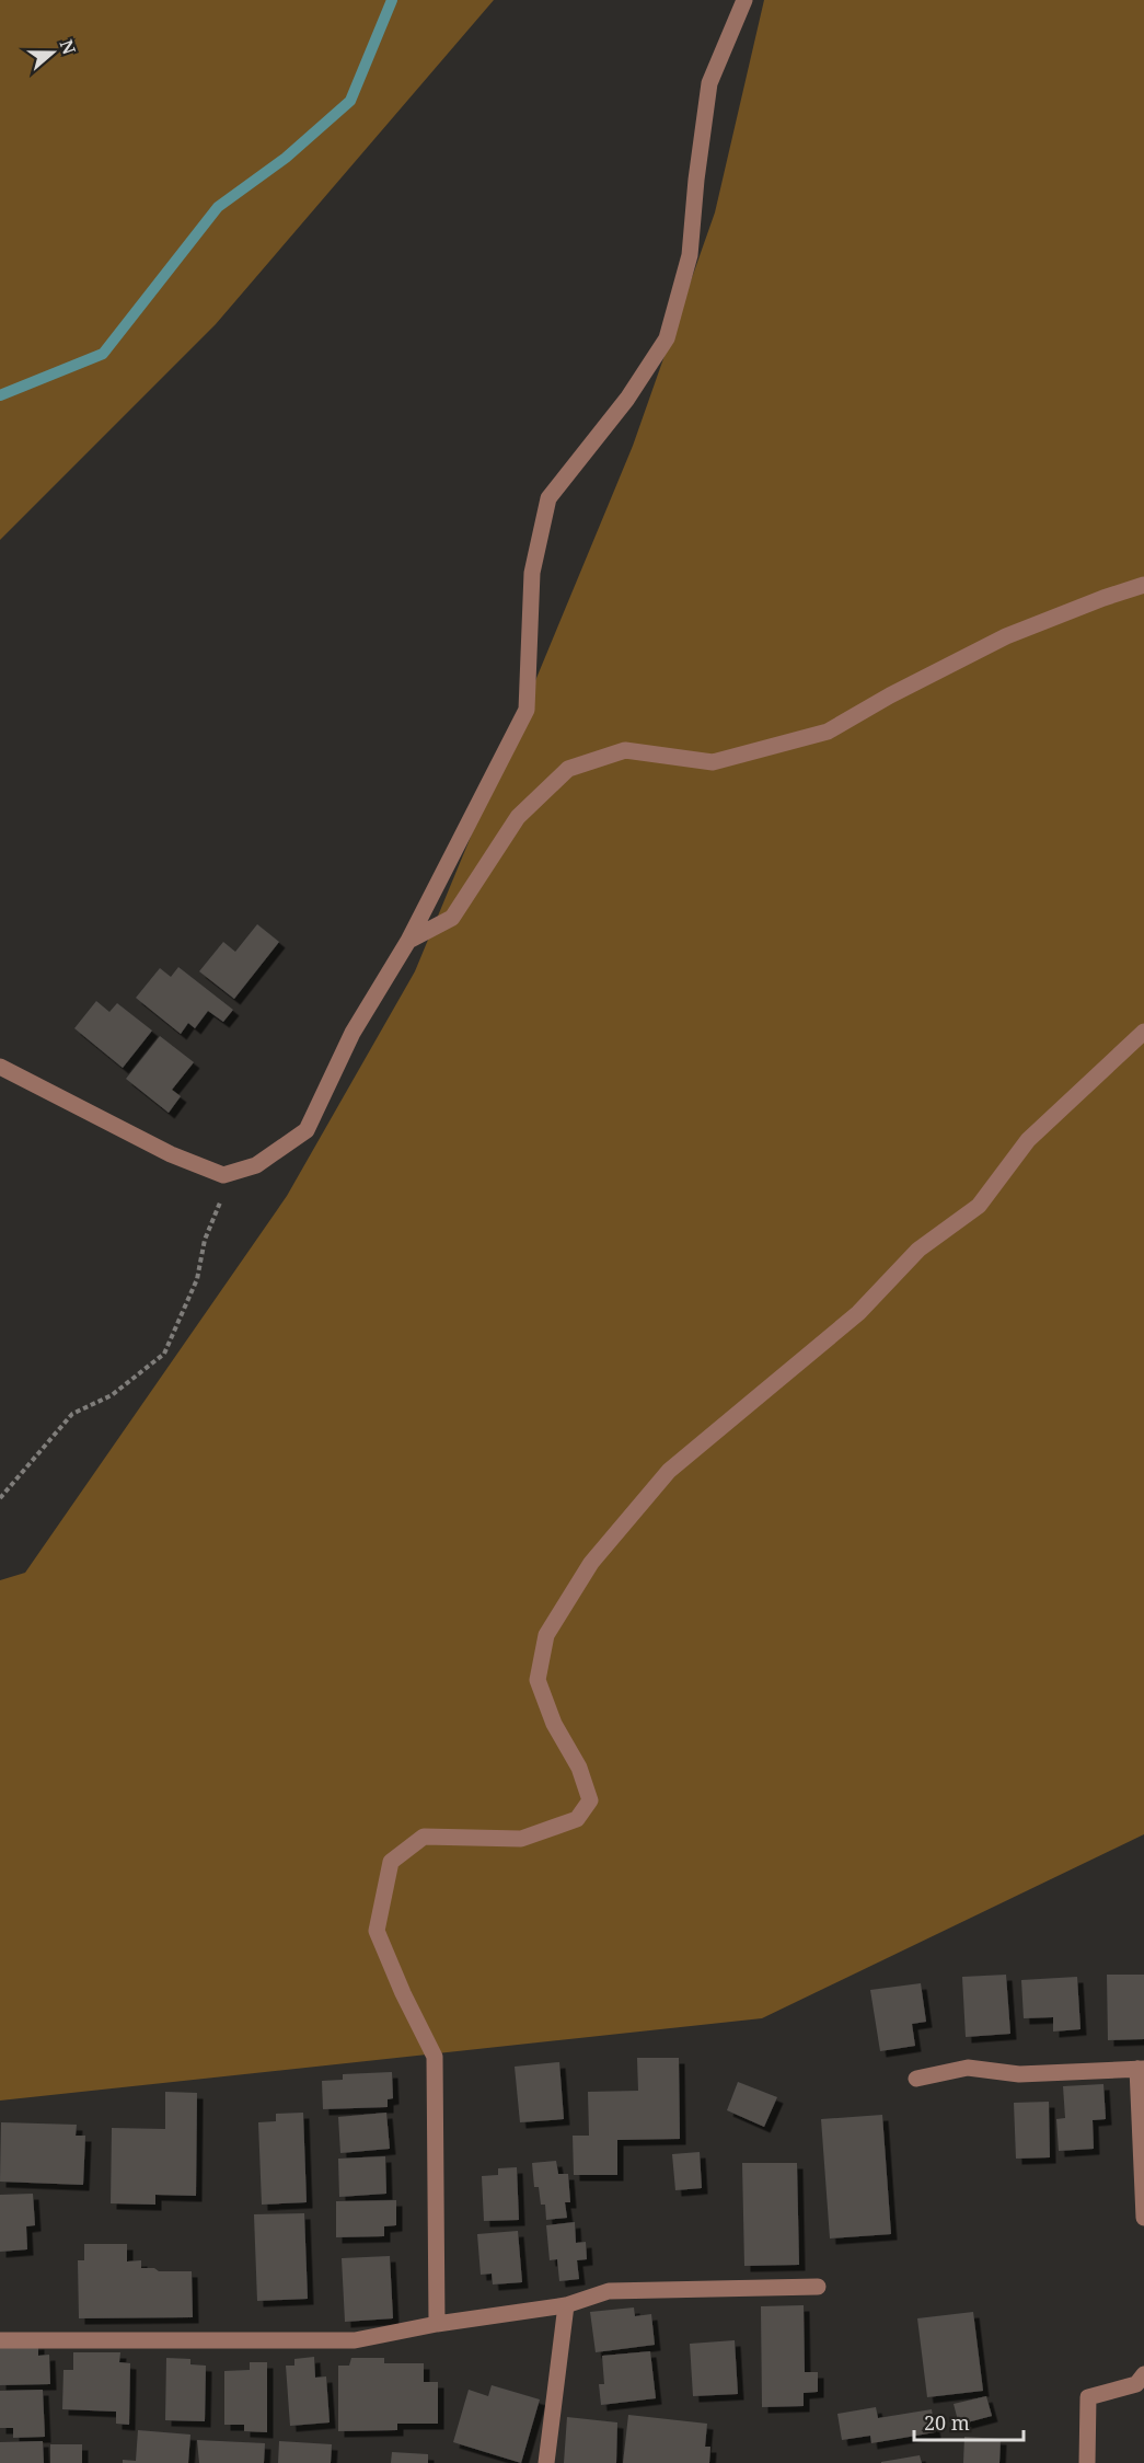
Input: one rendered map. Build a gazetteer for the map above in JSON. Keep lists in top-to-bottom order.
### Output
{
  "scale_bar": "20 m",
  "north": "right"
}
